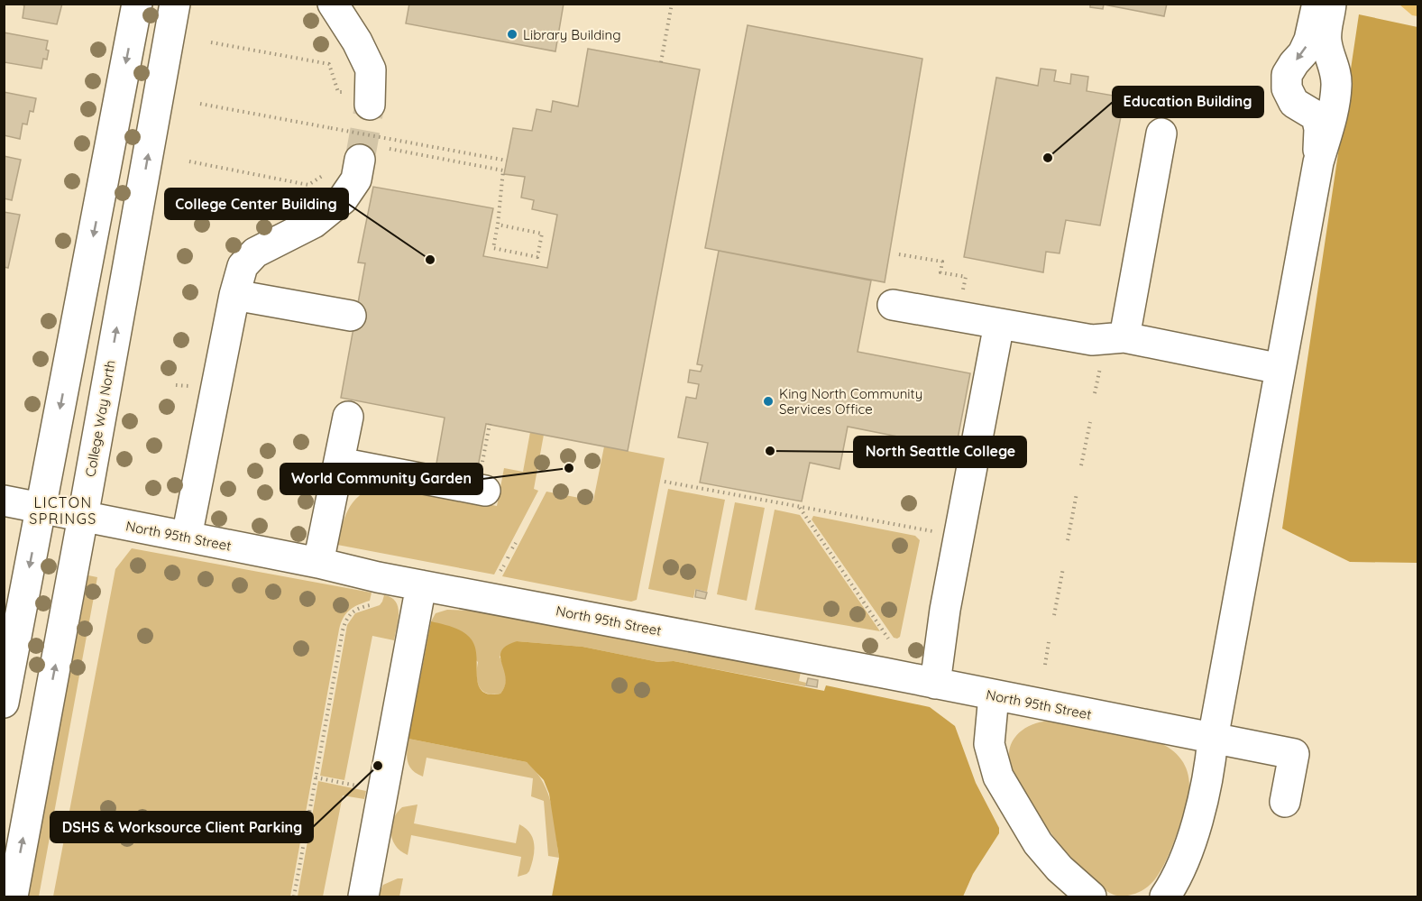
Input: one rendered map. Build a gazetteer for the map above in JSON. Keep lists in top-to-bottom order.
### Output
{
  "streets": {
    "street": ["College Way North", "North 95th Street"]
  },
  "crossings": [
    ["College Way North", "North 95th Street"]
  ],
  "districts": ["LICTON SPRINGS"],
  "places": [
    "Library Building",
    "Education Building",
    "College Center Building",
    "King North Community Services Office",
    "North Seattle College",
    "World Community Garden",
    "DSHS & Worksource Client Parking"
  ]
}
